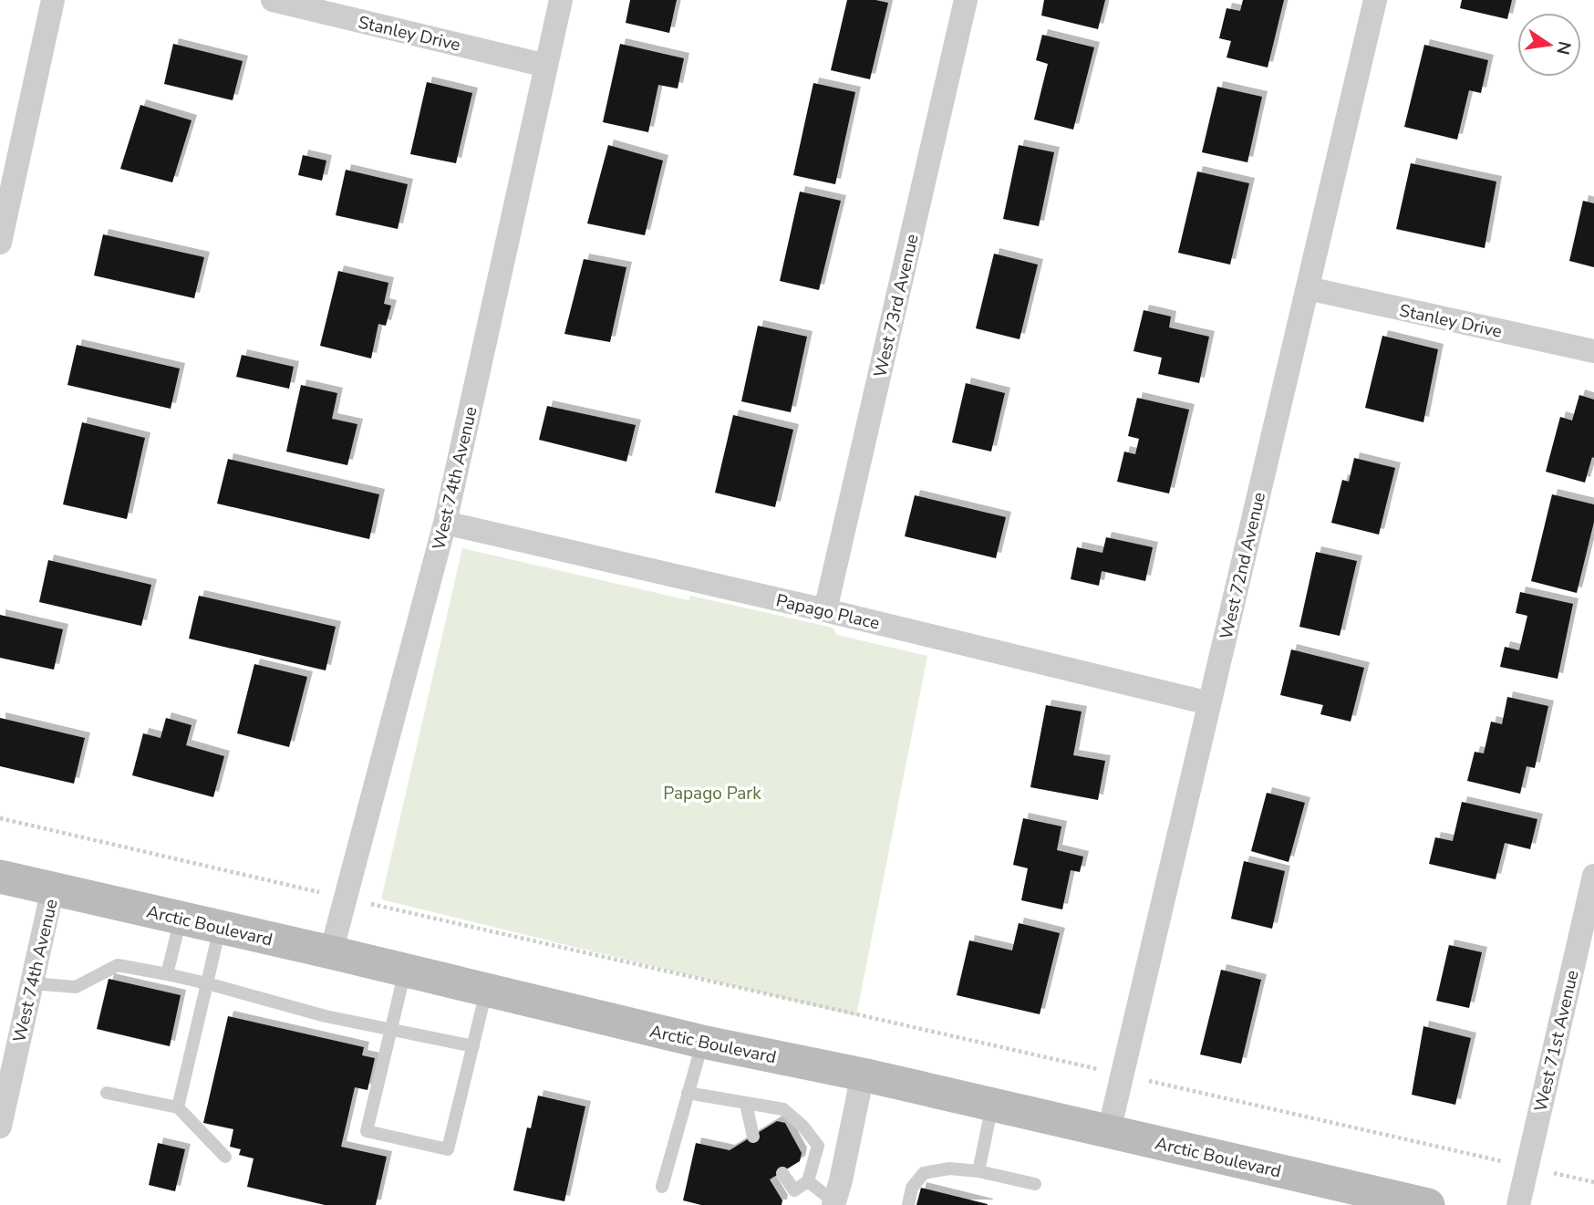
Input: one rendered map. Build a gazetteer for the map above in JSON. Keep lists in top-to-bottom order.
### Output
{
  "streets": {
    "main road": ["Arctic Boulevard"],
    "street": [
      "Stanley Drive",
      "West 73rd Avenue",
      "West 74th Avenue",
      "West 72nd Avenue",
      "Papago Place",
      "West 71st Avenue"
    ]
  },
  "crossings": [
    ["Stanley Drive", "West 74th Avenue"],
    ["Stanley Drive", "West 72nd Avenue"],
    ["West 73rd Avenue", "Papago Place"],
    ["West 74th Avenue", "Papago Place"],
    ["West 74th Avenue", "Arctic Boulevard"],
    ["West 72nd Avenue", "Papago Place"],
    ["West 72nd Avenue", "Arctic Boulevard"]
  ],
  "parks": ["Papago Park"],
  "north": "right"
}
